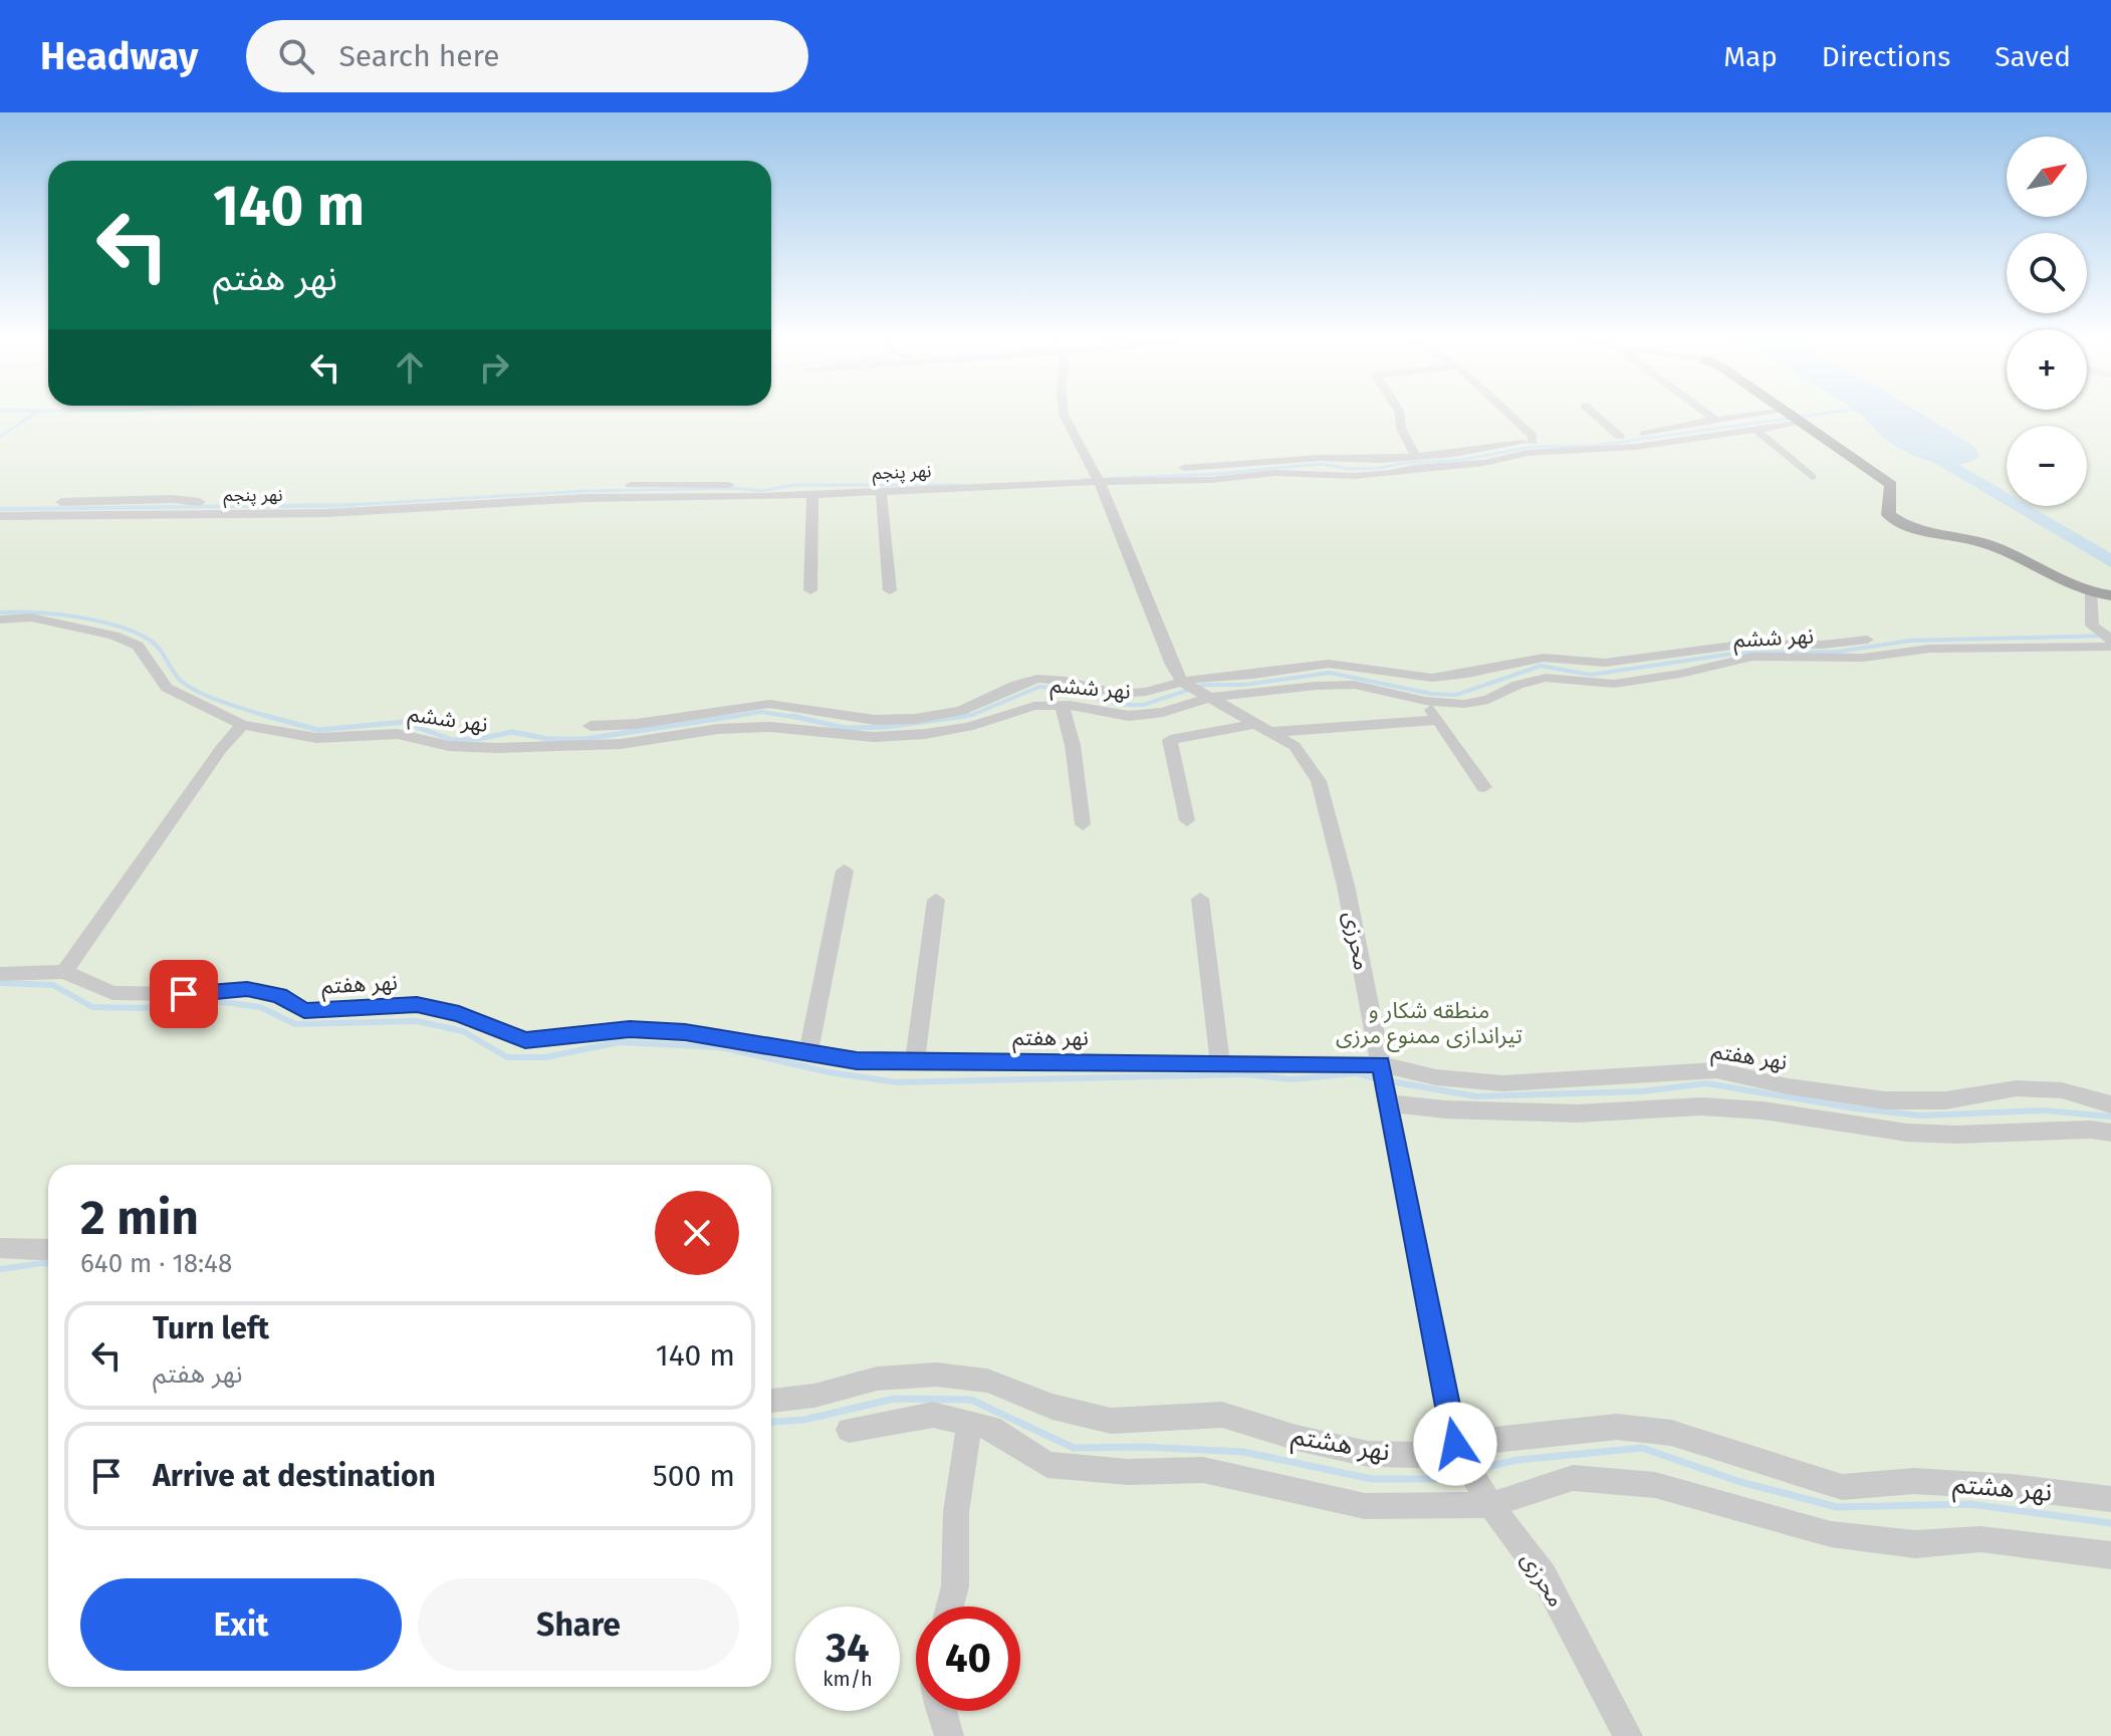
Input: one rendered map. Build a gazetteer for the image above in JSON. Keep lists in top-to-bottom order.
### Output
{
  "streets": {
    "street": [
      "نهر پنجم",
      "نهر ششم",
      "محرزی",
      "نهر هفتم",
      "نهر هشتم"
    ]
  },
  "crossings": [
    ["نهر ششم", "محرزی"],
    ["محرزی", "نهر هفتم"],
    ["محرزی", "نهر هشتم"]
  ],
  "parks": ["منطقه شکار و تیراندازی ممنوع مرزی"],
  "north": "top right",
  "page": {
    "header": "Headway",
    "search": "Search here",
    "nav": ["Map", "Directions", "Saved"],
    "map_buttons": ["+", "−"],
    "turn": ["140 m", "نهر هفتم"],
    "heading": ["2 min", "640 m · 18:48"],
    "list": [
      {
        "name": "Turn left",
        "note": "نهر هفتم",
        "value": "140 m"
      },
      {
        "name": "Arrive at destination",
        "value": "500 m"
      }
    ],
    "buttons": ["Exit", "Share"],
    "speed": "34 km/h",
    "limit": "40"
  }
}
